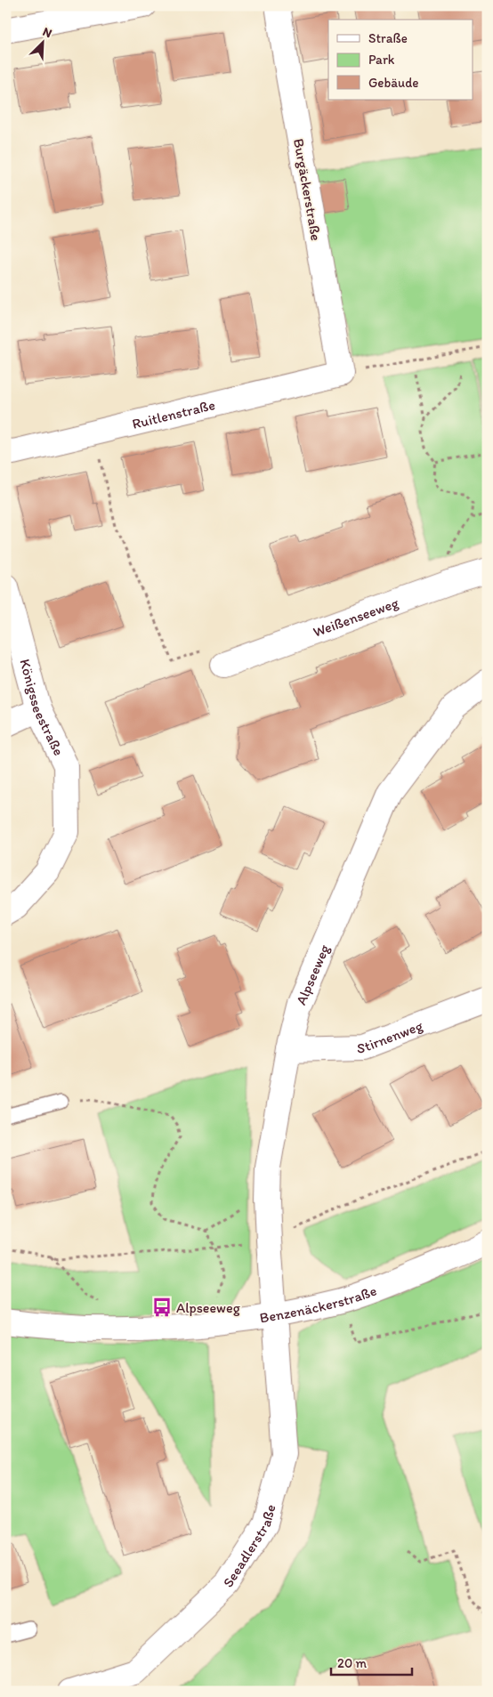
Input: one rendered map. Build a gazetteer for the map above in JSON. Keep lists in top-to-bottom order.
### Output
{
  "streets": {
    "street": [
      "Burgäckerstraße",
      "Ruitlenstraße",
      "Weißenseeweg",
      "Königsseestraße",
      "Alpseeweg",
      "Stirnenweg",
      "Benzenäckerstraße",
      "Seeadlerstraße"
    ]
  },
  "crossings": [
    ["Burgäckerstraße", "Ruitlenstraße"],
    ["Alpseeweg", "Stirnenweg"],
    ["Alpseeweg", "Benzenäckerstraße"],
    ["Alpseeweg", "Seeadlerstraße"],
    ["Benzenäckerstraße", "Seeadlerstraße"]
  ],
  "places": {
    "bus stop": ["Alpseeweg"]
  },
  "legend": ["Straße", "Park", "Gebäude"],
  "scale_bar": "20 m",
  "north": "top right"
}
